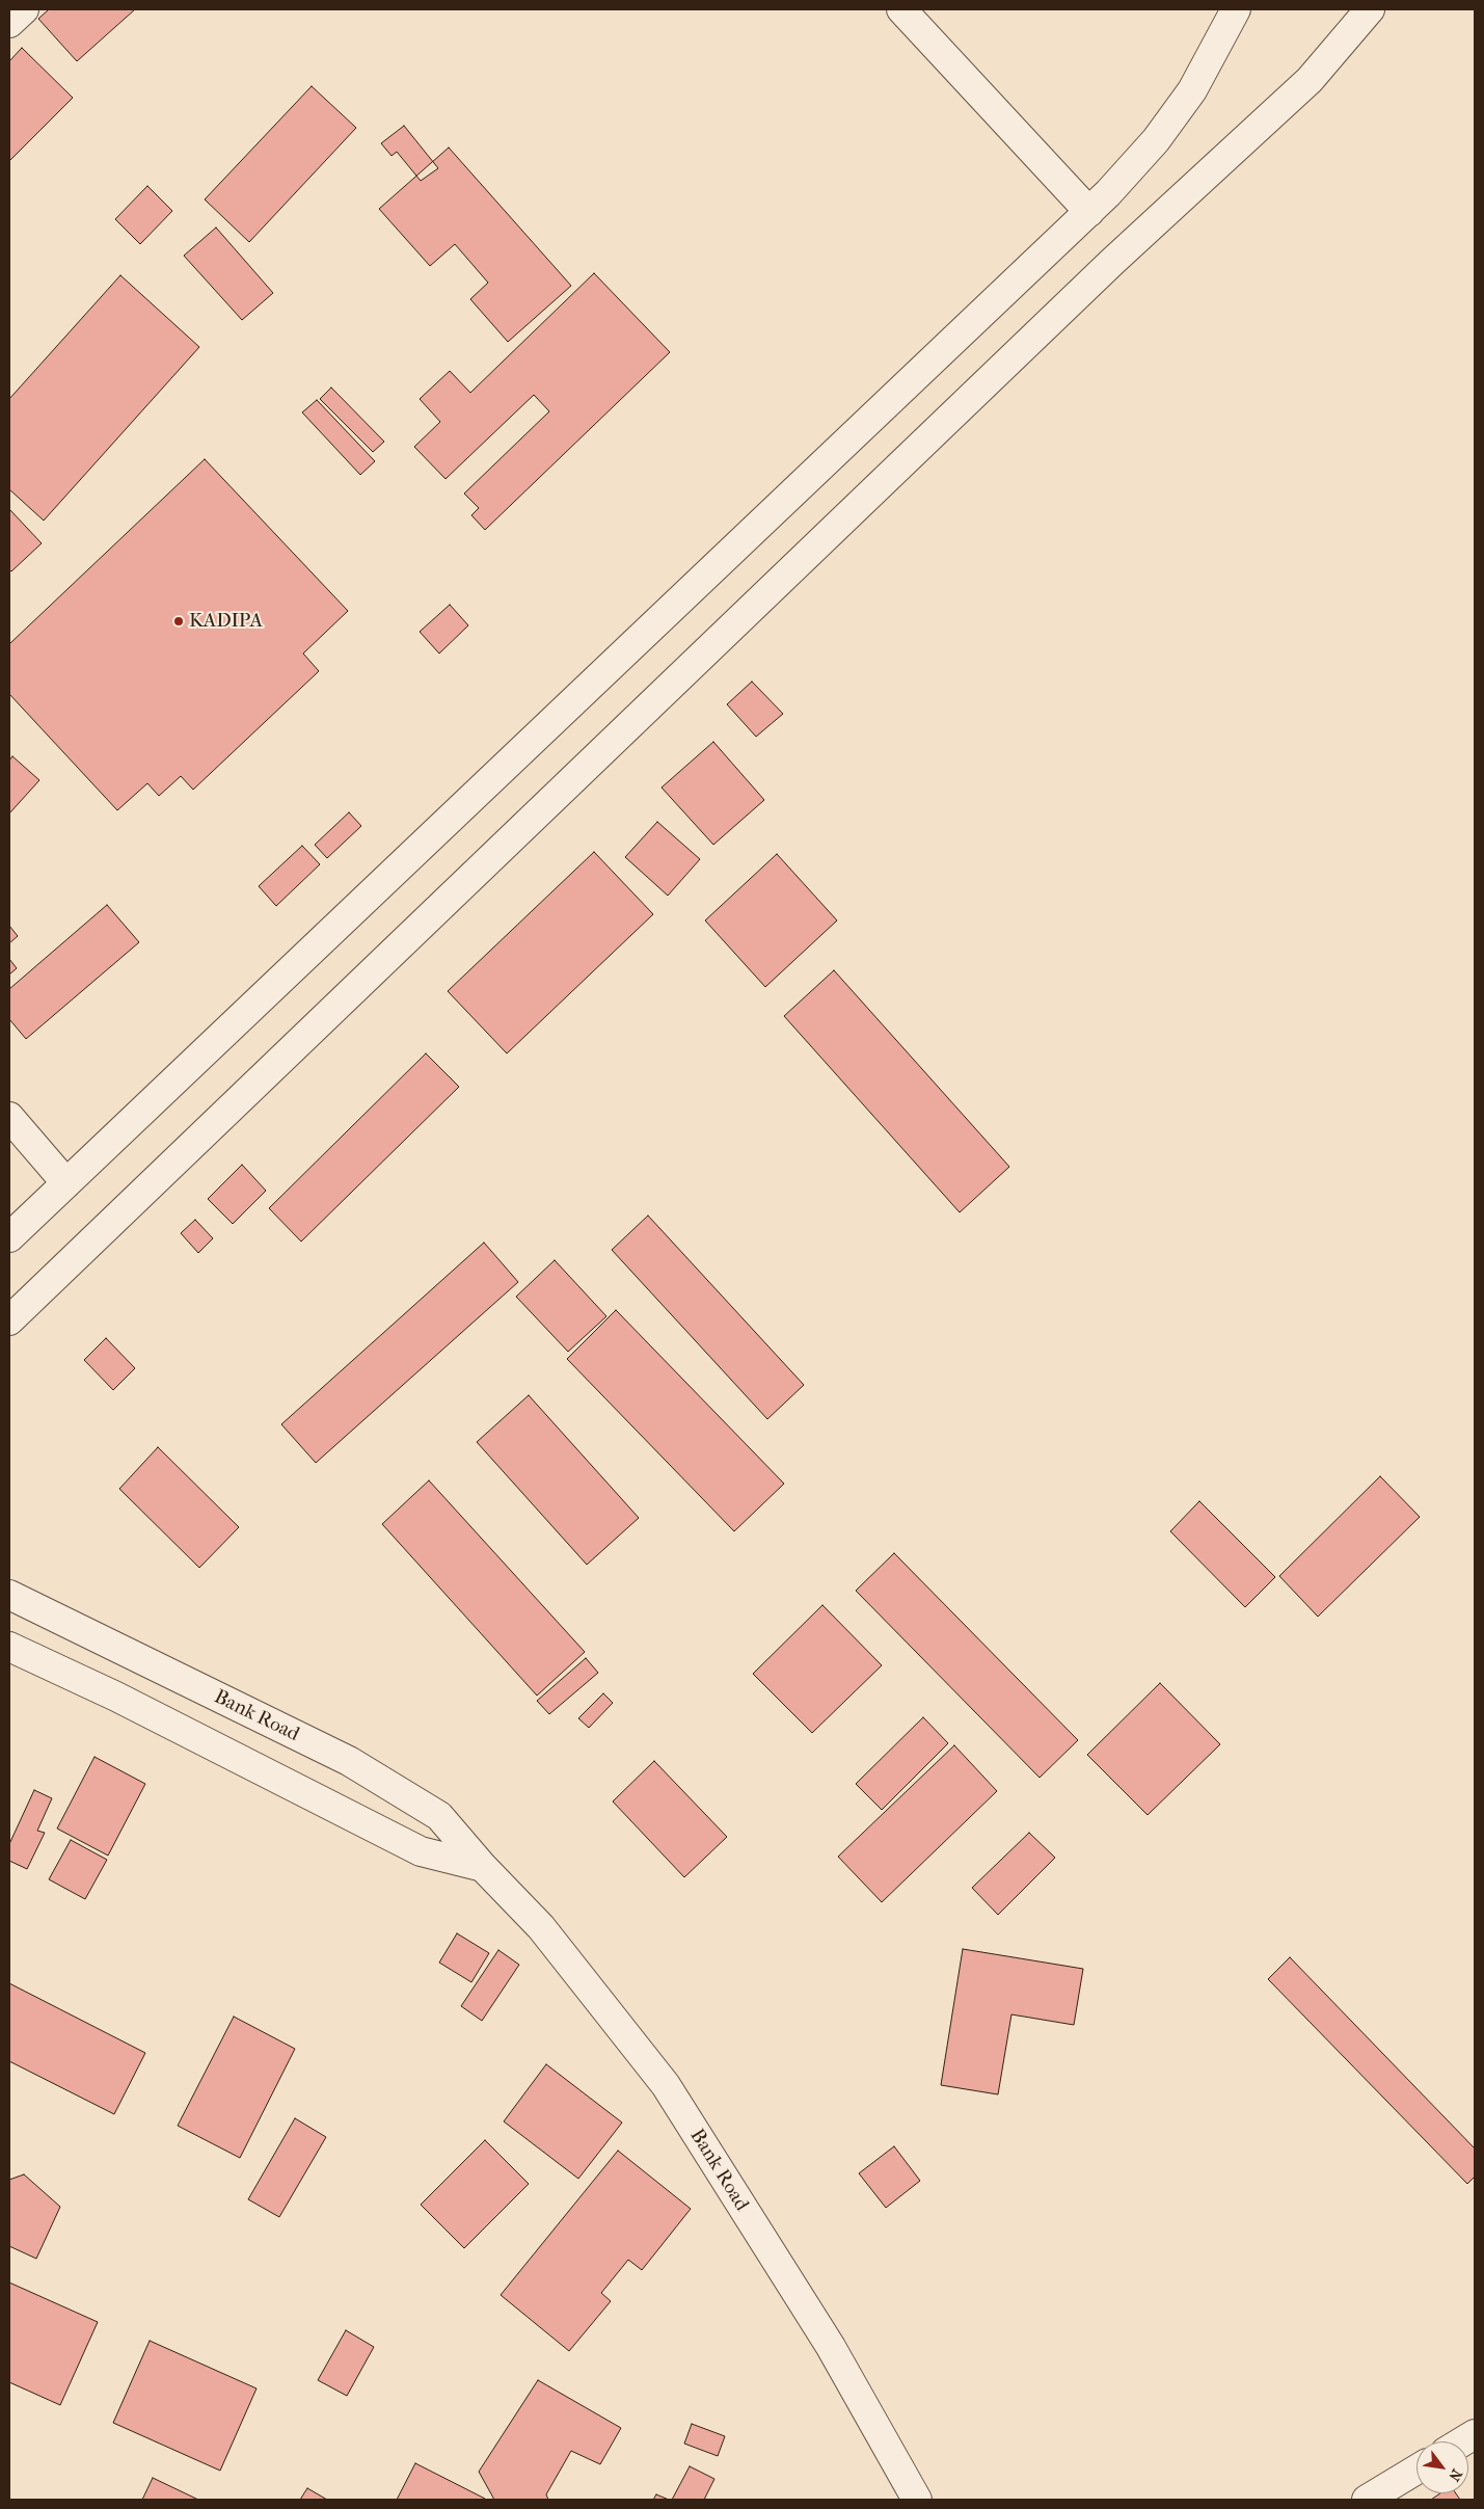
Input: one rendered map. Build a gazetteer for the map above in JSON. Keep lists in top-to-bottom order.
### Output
{
  "streets": {
    "street": ["Bank Road"]
  },
  "places": ["KADIPA"],
  "north": "bottom right"
}
